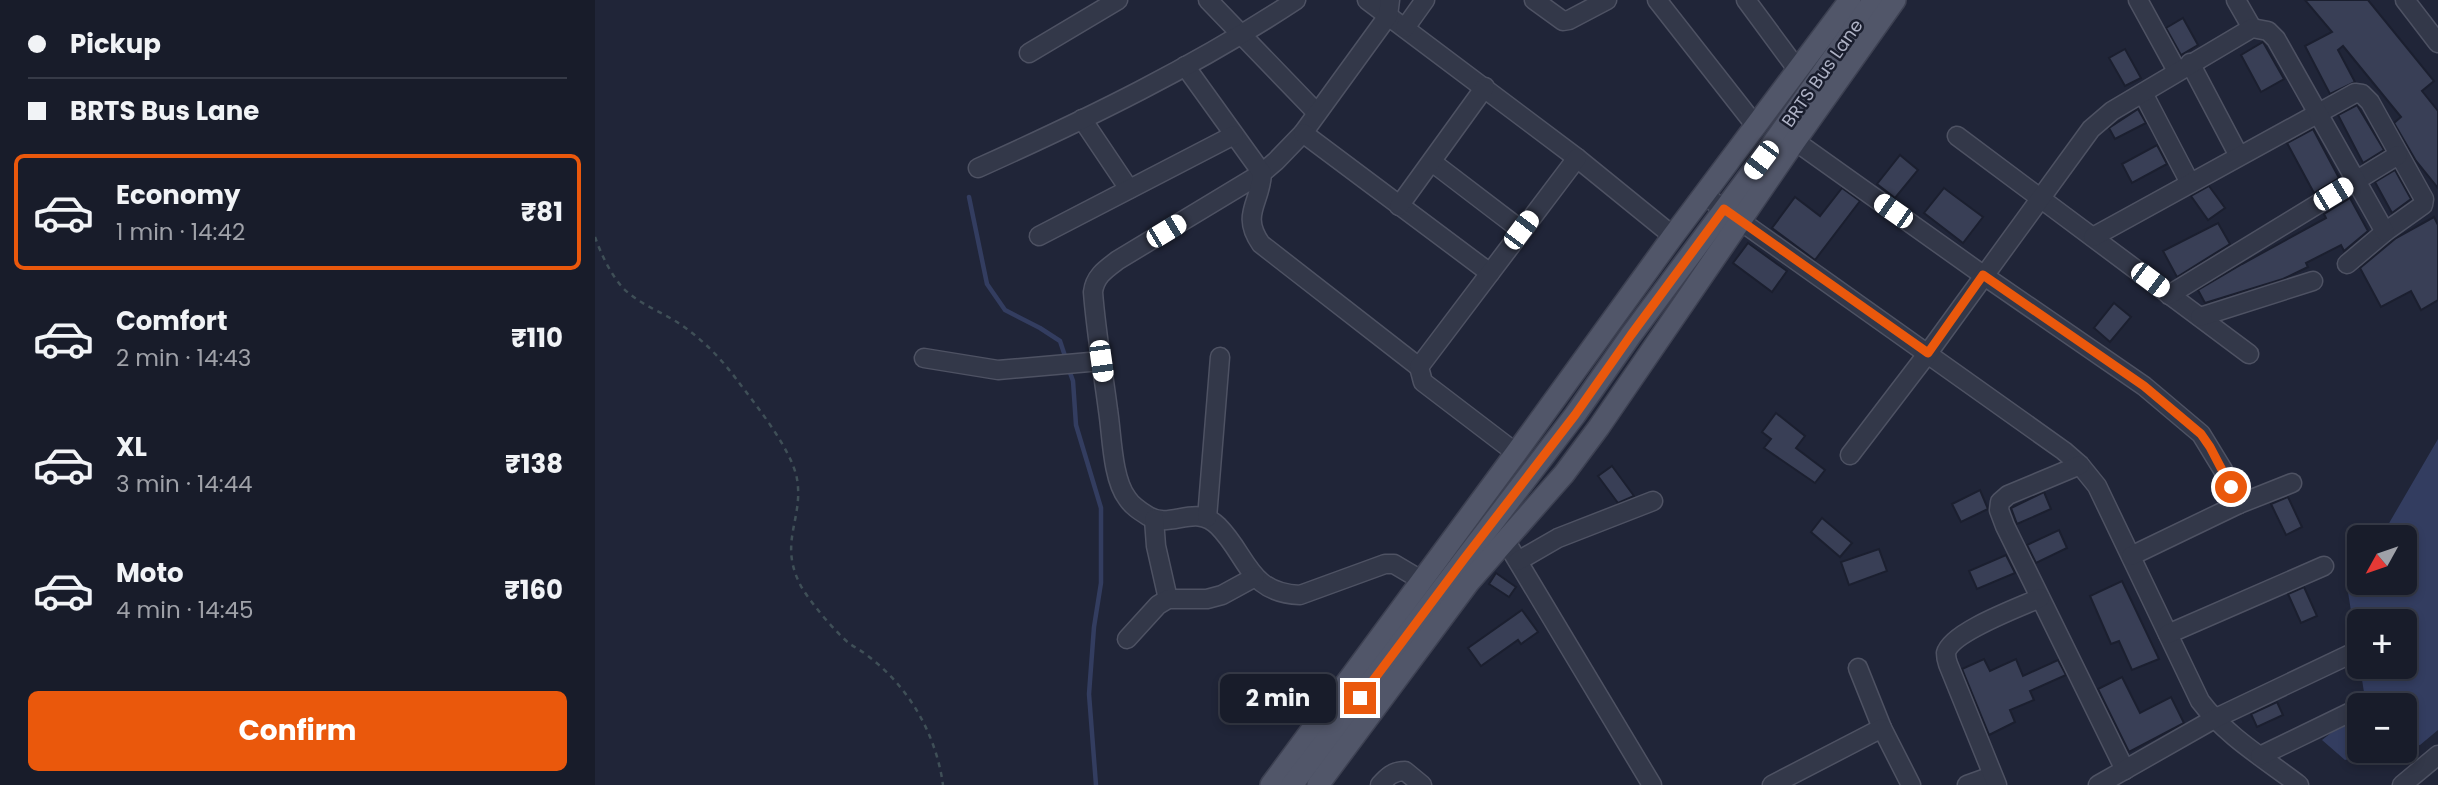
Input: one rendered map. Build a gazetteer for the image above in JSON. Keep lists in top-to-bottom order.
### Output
{
  "streets": {
    "main road": ["BRTS Bus Lane"]
  },
  "north": "bottom left",
  "page": {
    "banner": ["Pickup", "BRTS Bus Lane"],
    "list": [
      {
        "name": "Economy",
        "note": "1 min · 14:42",
        "value": "₹81"
      },
      {
        "name": "Comfort",
        "note": "2 min · 14:43",
        "value": "₹110"
      },
      {
        "name": "XL",
        "note": "3 min · 14:44",
        "value": "₹138"
      },
      {
        "name": "Moto",
        "note": "4 min · 14:45",
        "value": "₹160"
      }
    ],
    "map_buttons": ["+", "−"],
    "bubble": "2 min",
    "buttons": "Confirm"
  }
}
